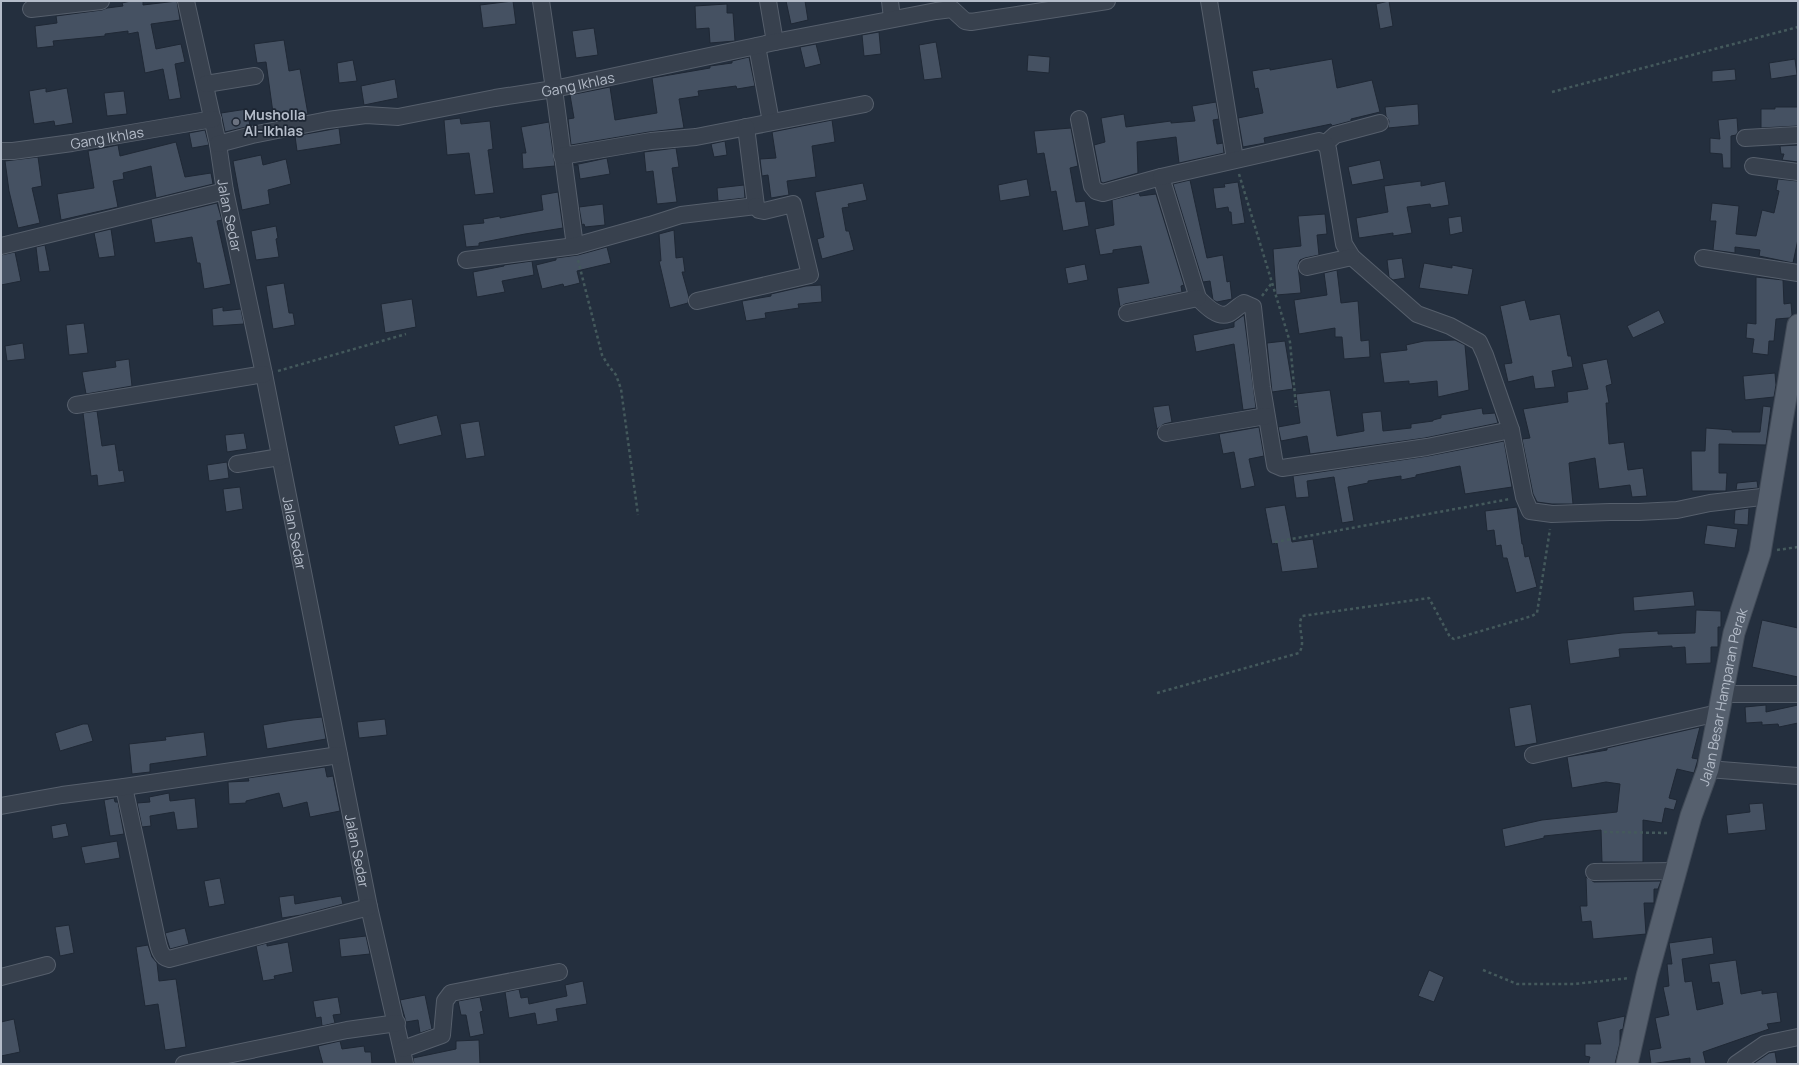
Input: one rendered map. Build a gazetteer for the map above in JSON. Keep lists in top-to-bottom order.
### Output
{
  "streets": {
    "main road": ["Jalan Besar Hamparan Perak"],
    "street": ["Gang Ikhlas", "Jalan Sedar"]
  },
  "crossings": [
    ["Gang Ikhlas", "Jalan Sedar"]
  ],
  "places": ["Musholla Al-Ikhlas"]
}
